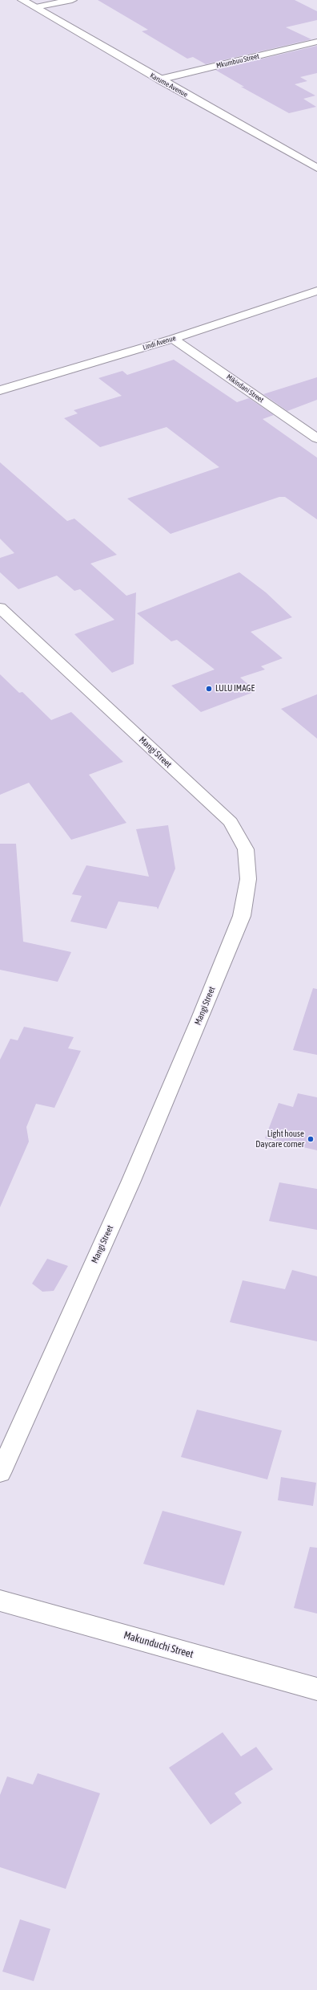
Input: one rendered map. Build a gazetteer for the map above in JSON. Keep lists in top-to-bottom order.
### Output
{
  "streets": {
    "street": [
      "Mkumbuu Street",
      "Karume Avenue",
      "Lindi Avenue",
      "Mikindani Street",
      "Mangi Street",
      "Makunduchi Street"
    ]
  },
  "crossings": [
    ["Mkumbuu Street", "Karume Avenue"],
    ["Lindi Avenue", "Mikindani Street"]
  ],
  "places": ["LULU IMAGE", "Light house Daycare corner"]
}
